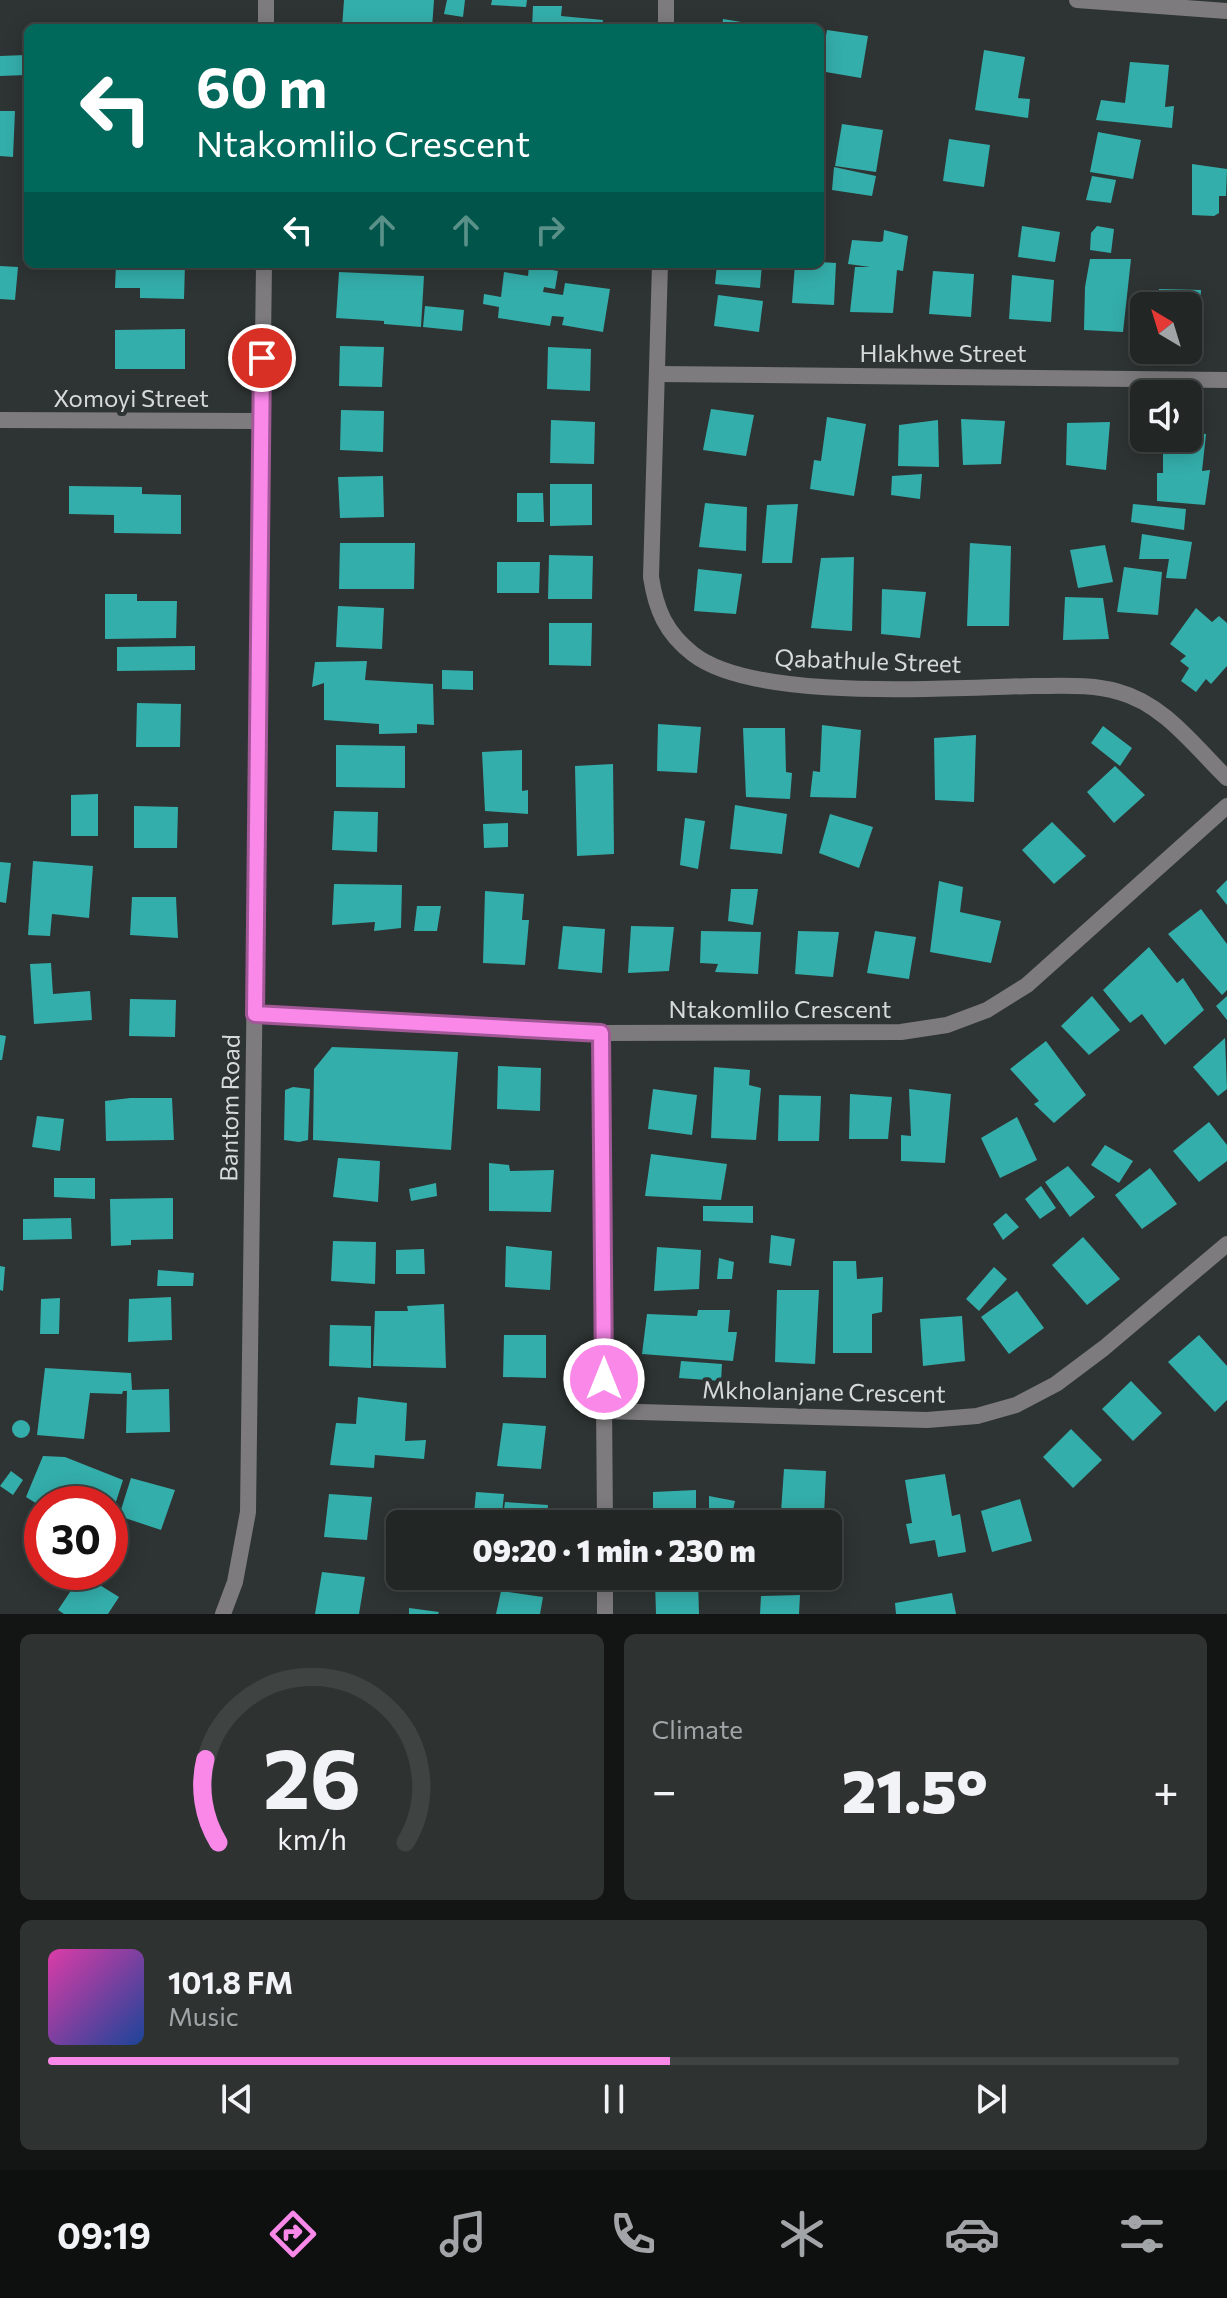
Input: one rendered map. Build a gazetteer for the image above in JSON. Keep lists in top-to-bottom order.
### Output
{
  "streets": {
    "street": [
      "Hlakhwe Street",
      "Xomoyi Street",
      "Qabathule Street",
      "Ntakomlilo Crescent",
      "Bantom Road",
      "Mkholanjane Crescent"
    ]
  },
  "crossings": [
    ["Hlakhwe Street", "Qabathule Street"],
    ["Xomoyi Street", "Bantom Road"],
    ["Ntakomlilo Crescent", "Bantom Road"]
  ],
  "north": "top left",
  "page": {
    "turn": ["60 m", "Ntakomlilo Crescent"],
    "limit": "30",
    "trip": "09:20 · 1 min · 230 m",
    "tile": "Climate",
    "heat": ["−", "21.5°", "+"],
    "song": ["101.8 FM", "Music"],
    "tabs": "09:19",
    "gauge": ["26", "km/h"]
  }
}
